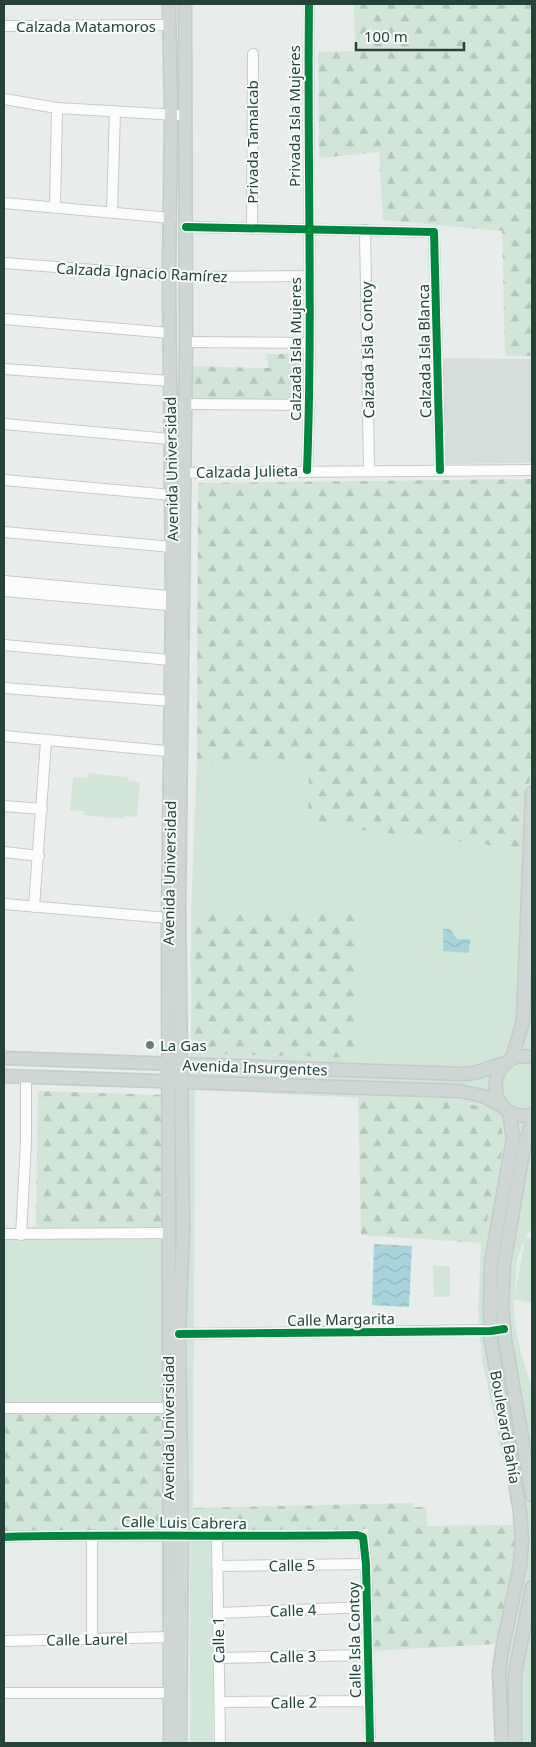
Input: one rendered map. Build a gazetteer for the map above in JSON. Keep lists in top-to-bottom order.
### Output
{
  "streets": {
    "main road": ["Avenida Universidad", "Avenida Insurgentes", "Boulevard Bahía"],
    "street": [
      "Calzada Matamoros",
      "Privada Isla Mujeres",
      "Privada Tamalcab",
      "Calzada Ignacio Ramírez",
      "Calzada Isla Mujeres",
      "Calzada Isla Contoy",
      "Calzada Isla Blanca",
      "Calzada Julieta",
      "Calle Margarita",
      "Calle Luis Cabrera",
      "Calle 5",
      "Calle 4",
      "Calle Laurel",
      "Calle 1",
      "Calle Isla Contoy",
      "Calle 3",
      "Calle 2"
    ]
  },
  "crossings": [
    ["Calzada Matamoros", "Avenida Universidad"],
    ["Privada Isla Mujeres", "Calzada Isla Mujeres"],
    ["Calzada Ignacio Ramírez", "Calzada Isla Mujeres"],
    ["Calzada Ignacio Ramírez", "Avenida Universidad"],
    ["Calzada Isla Mujeres", "Calzada Julieta"],
    ["Calzada Isla Contoy", "Calzada Isla Blanca"],
    ["Calzada Isla Contoy", "Calzada Julieta"],
    ["Calzada Isla Blanca", "Calzada Julieta"],
    ["Avenida Universidad", "Calzada Julieta"],
    ["Avenida Universidad", "Avenida Insurgentes"],
    ["Avenida Universidad", "Calle Margarita"],
    ["Avenida Universidad", "Calle Luis Cabrera"],
    ["Avenida Universidad", "Calle Laurel"],
    ["Avenida Insurgentes", "Boulevard Bahía"],
    ["Calle Margarita", "Boulevard Bahía"],
    ["Calle Luis Cabrera", "Calle 1"],
    ["Calle Luis Cabrera", "Calle Isla Contoy"],
    ["Calle 5", "Calle 1"],
    ["Calle 5", "Calle Isla Contoy"],
    ["Calle 4", "Calle 1"],
    ["Calle 4", "Calle Isla Contoy"],
    ["Calle 1", "Calle 3"],
    ["Calle 1", "Calle 2"],
    ["Calle Isla Contoy", "Calle 3"],
    ["Calle Isla Contoy", "Calle 2"]
  ],
  "places": ["La Gas"],
  "scale_bar": "100 m"
}
